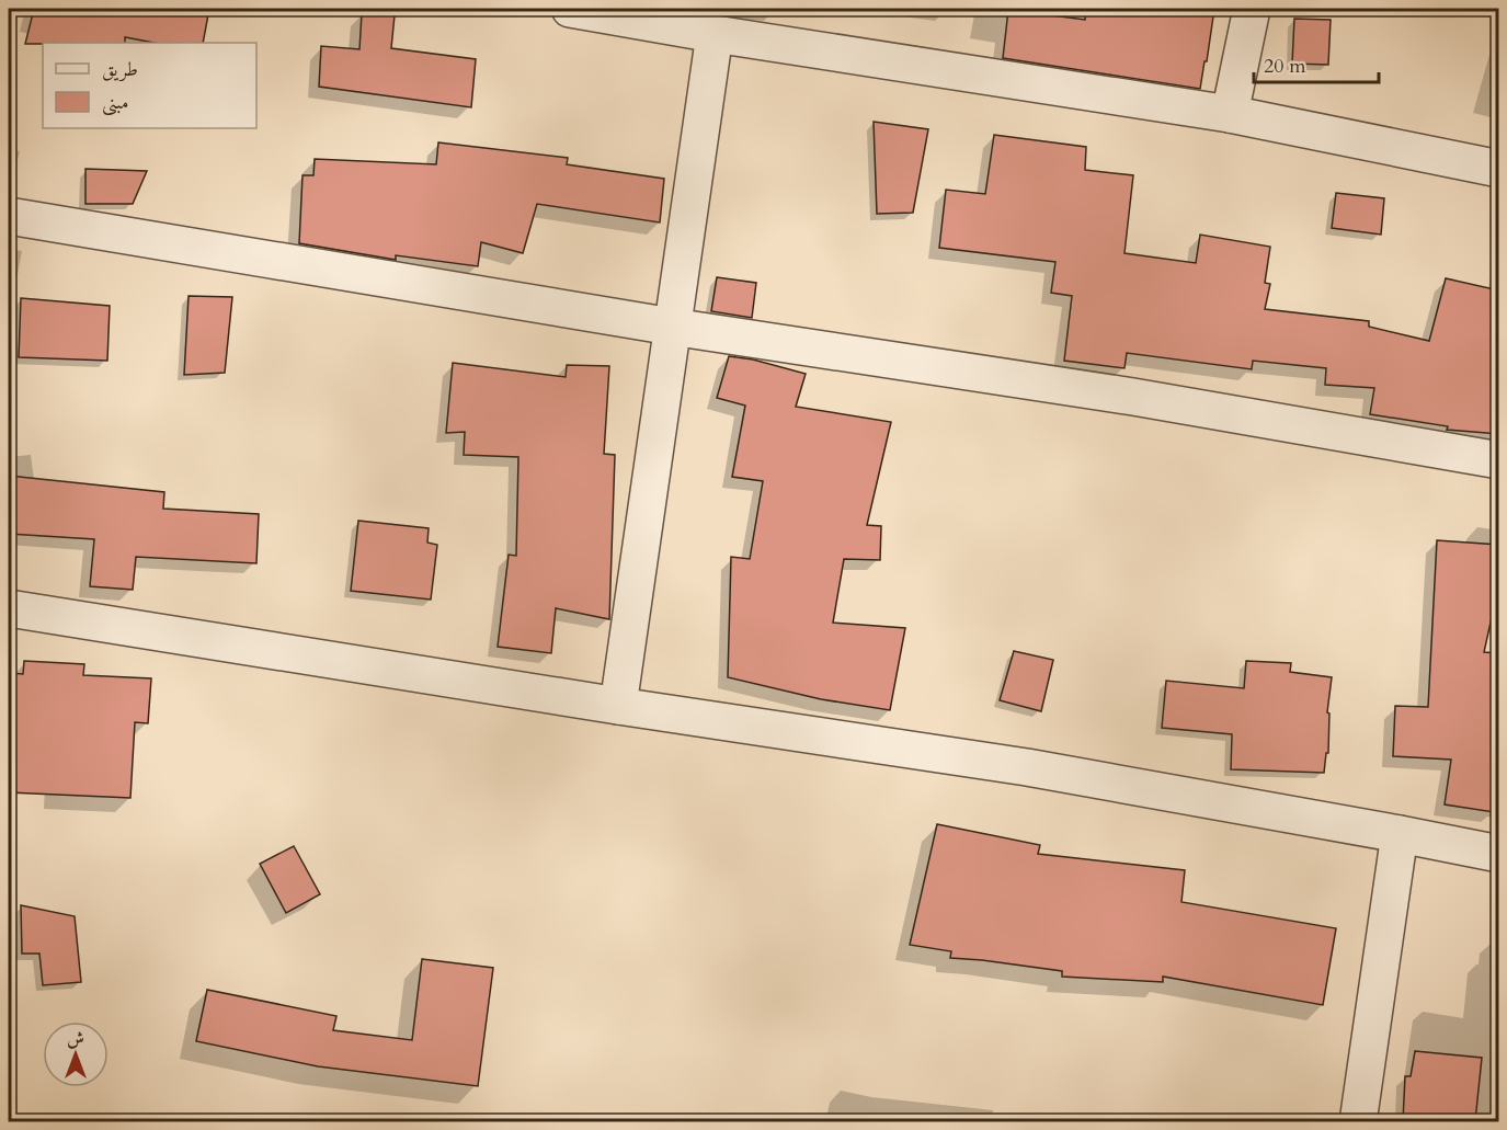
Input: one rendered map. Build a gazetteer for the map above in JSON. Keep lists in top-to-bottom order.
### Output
{
  "legend": ["طريق", "مبنى"],
  "scale_bar": "20 m",
  "north": "top"
}
